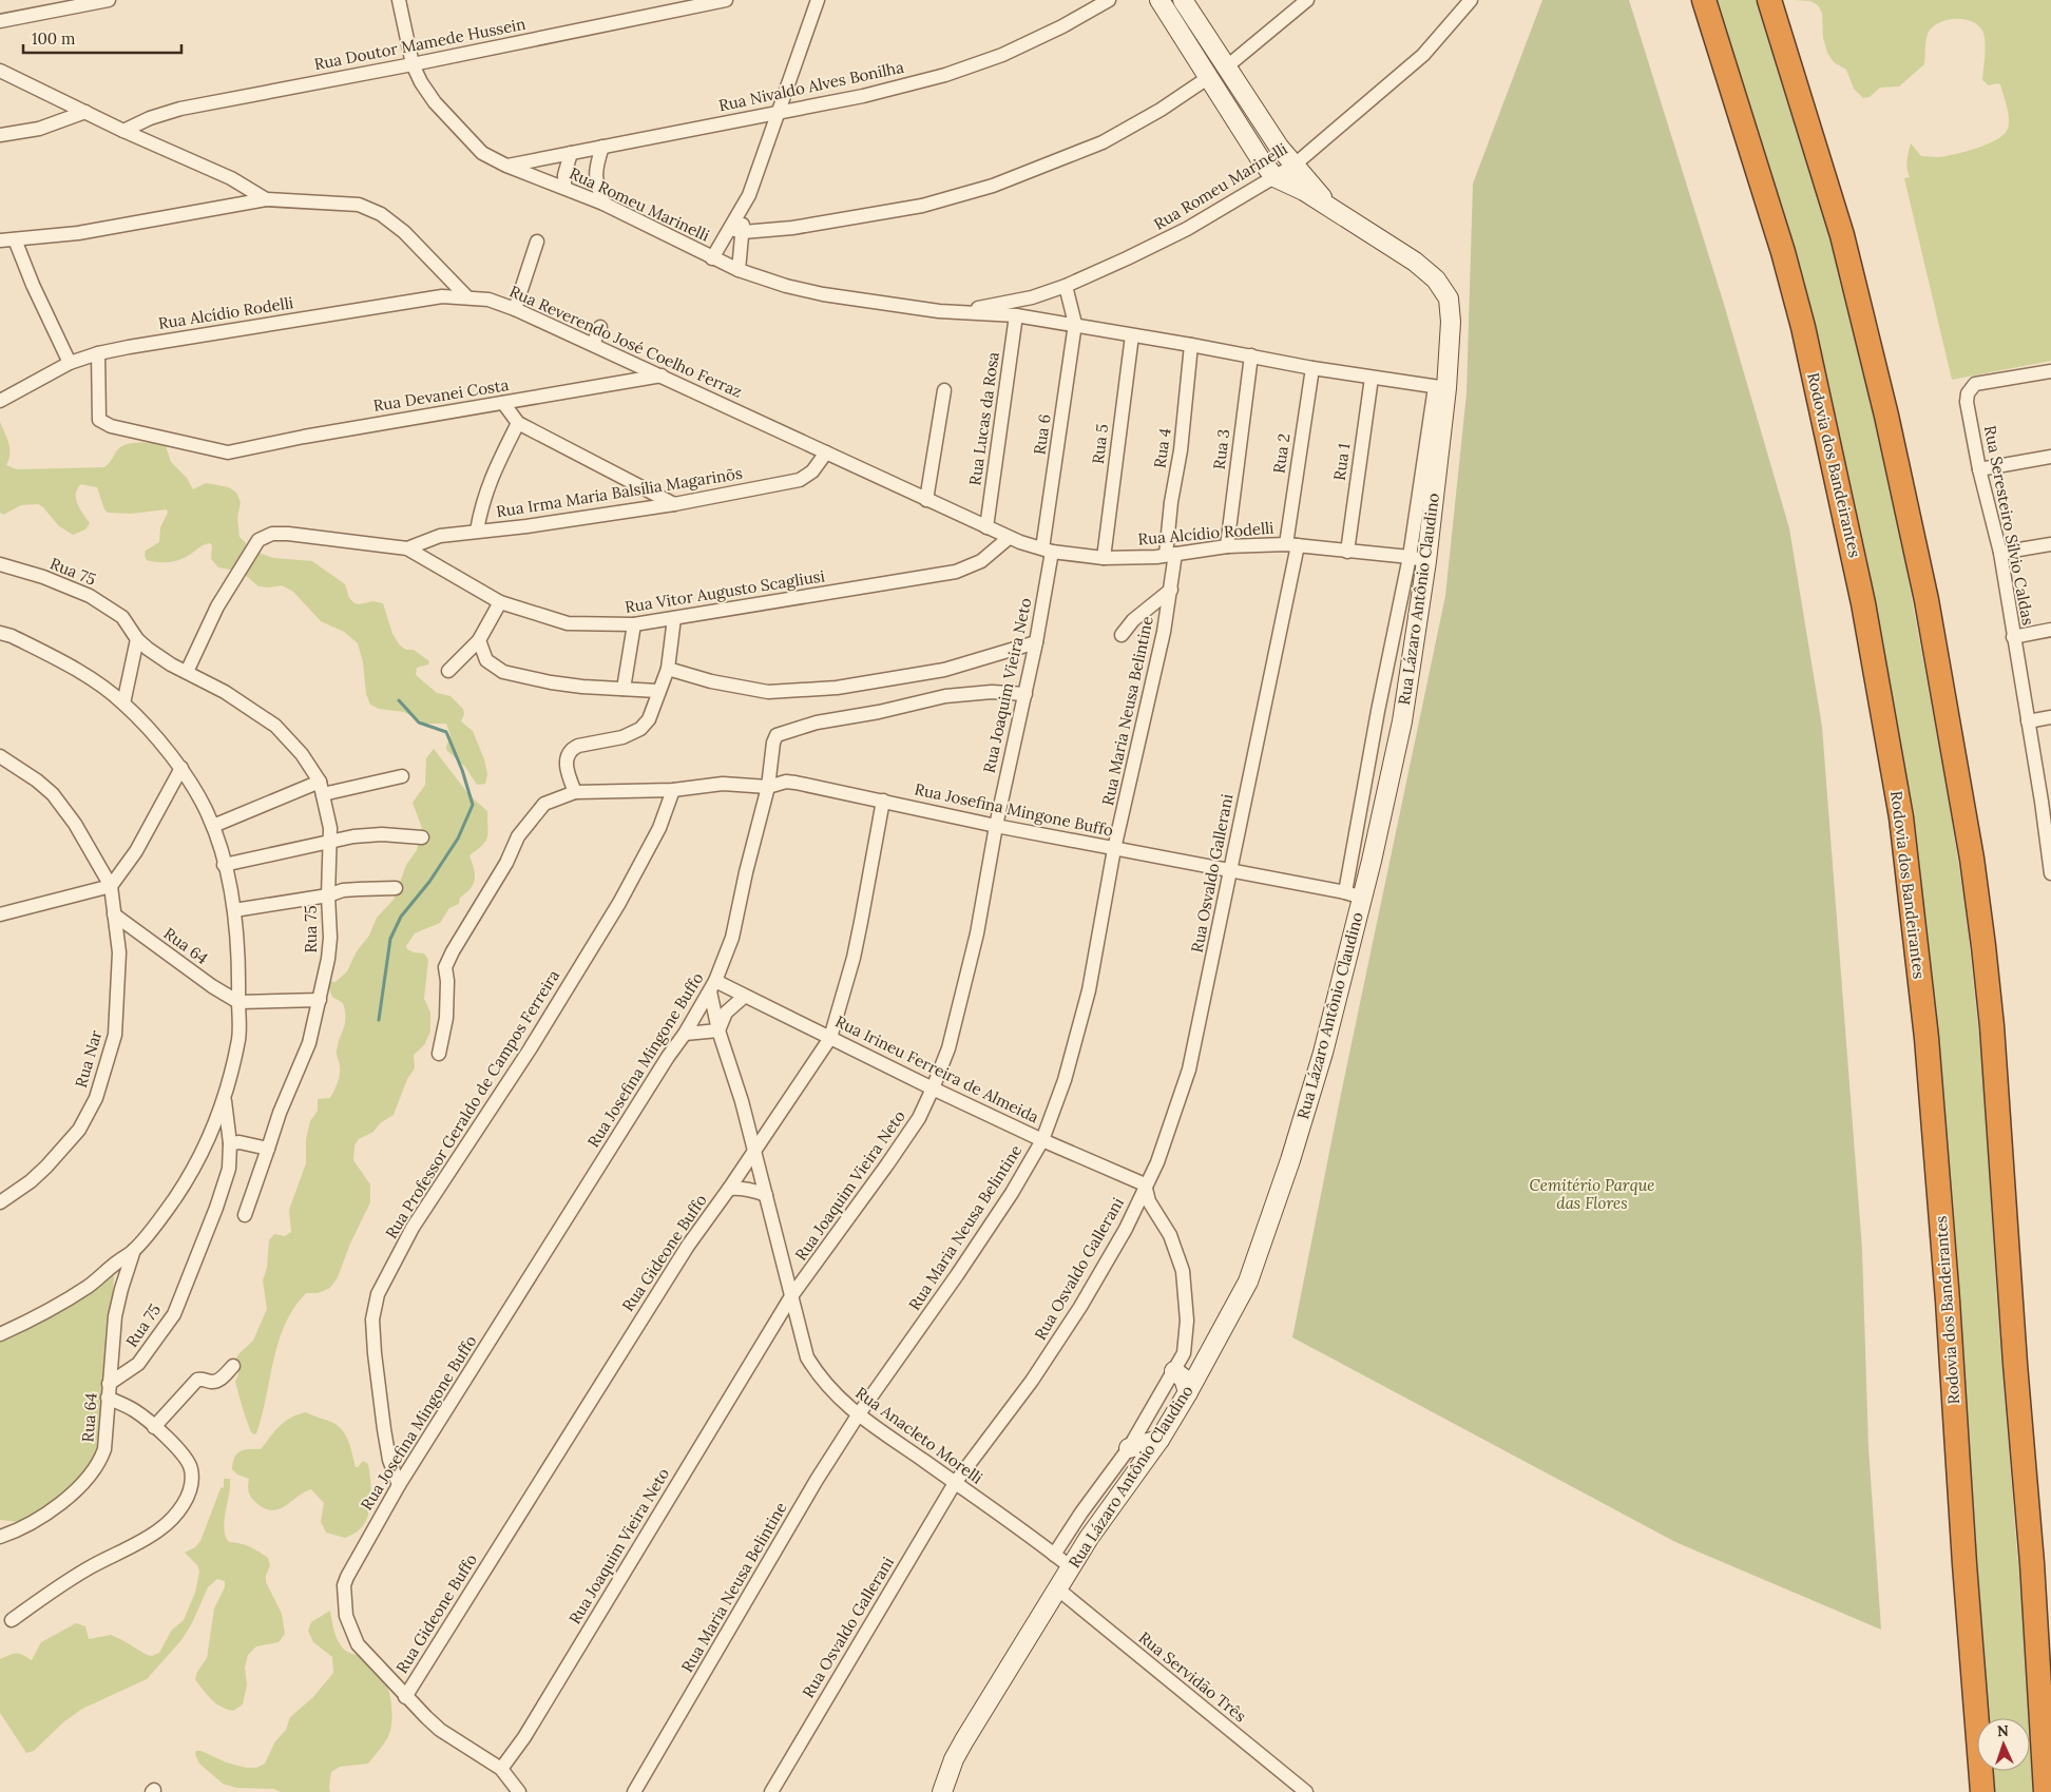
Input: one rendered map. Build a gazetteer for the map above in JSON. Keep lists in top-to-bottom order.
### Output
{
  "streets": {
    "highway": ["Rodovia dos Bandeirantes"],
    "main road": ["Rua Lázaro Antônio Claudino"],
    "street": [
      "Rua Doutor Mamede Hussein",
      "Rua Nivaldo Alves Bonilha",
      "Rua Romeu Marinelli",
      "Rua Alcídio Rodelli",
      "Rua Reverendo José Coelho Ferraz",
      "Rua Devanei Costa",
      "Rua Lucas da Rosa",
      "Rua 6",
      "Rua 5",
      "Rua 4",
      "Rua 3",
      "Rua 2",
      "Rua 1",
      "Rua Irma Maria Balsília Magarinõs",
      "Rua Seresteiro Sílvio Caldas",
      "Rua 75",
      "Rua Vitor Augusto Scagliusi",
      "Rua Joaquim Vieira Neto",
      "Rua Maria Neusa Belintine",
      "Rua Josefina Mingone Buffo",
      "Rua Osvaldo Gallerani",
      "Rua 64",
      "Rua Nar",
      "Rua Irineu Ferreira de Almeida",
      "Rua Professor Geraldo de Campos Ferreira",
      "Rua Gideone Buffo",
      "Rua Anacleto Morelli",
      "Rua Servidão Três"
    ]
  },
  "crossings": [
    ["Rua Doutor Mamede Hussein", "Rua Romeu Marinelli"],
    ["Rua Nivaldo Alves Bonilha", "Rua Romeu Marinelli"],
    ["Rua Romeu Marinelli", "Rua Lucas da Rosa"],
    ["Rua Romeu Marinelli", "Rua 6"],
    ["Rua Romeu Marinelli", "Rua 5"],
    ["Rua Romeu Marinelli", "Rua 4"],
    ["Rua Romeu Marinelli", "Rua 3"],
    ["Rua Romeu Marinelli", "Rua 2"],
    ["Rua Romeu Marinelli", "Rua 1"],
    ["Rua Romeu Marinelli", "Rua Lázaro Antônio Claudino"],
    ["Rua Alcídio Rodelli", "Rua Reverendo José Coelho Ferraz"],
    ["Rua Alcídio Rodelli", "Rua Devanei Costa"],
    ["Rua Alcídio Rodelli", "Rua 6"],
    ["Rua Alcídio Rodelli", "Rua 5"],
    ["Rua Alcídio Rodelli", "Rua 4"],
    ["Rua Alcídio Rodelli", "Rua 3"],
    ["Rua Alcídio Rodelli", "Rua 2"],
    ["Rua Alcídio Rodelli", "Rua 1"],
    ["Rua Alcídio Rodelli", "Rua Lázaro Antônio Claudino"],
    ["Rua Alcídio Rodelli", "Rua Joaquim Vieira Neto"],
    ["Rua Alcídio Rodelli", "Rua Maria Neusa Belintine"],
    ["Rua Alcídio Rodelli", "Rua Osvaldo Gallerani"],
    ["Rua Reverendo José Coelho Ferraz", "Rua Devanei Costa"],
    ["Rua Reverendo José Coelho Ferraz", "Rua Lucas da Rosa"],
    ["Rua Reverendo José Coelho Ferraz", "Rua 6"],
    ["Rua Reverendo José Coelho Ferraz", "Rua Irma Maria Balsília Magarinõs"],
    ["Rua Reverendo José Coelho Ferraz", "Rua Vitor Augusto Scagliusi"],
    ["Rua Reverendo José Coelho Ferraz", "Rua Joaquim Vieira Neto"],
    ["Rua 6", "Rua Joaquim Vieira Neto"],
    ["Rua 4", "Rua Maria Neusa Belintine"],
    ["Rua 2", "Rua Osvaldo Gallerani"],
    ["Rua Irma Maria Balsília Magarinõs", "Rua Vitor Augusto Scagliusi"],
    ["Rua 75", "Rua Vitor Augusto Scagliusi"],
    ["Rua 75", "Rua 64"],
    ["Rua Lázaro Antônio Claudino", "Rua Josefina Mingone Buffo"],
    ["Rua Lázaro Antônio Claudino", "Rua Anacleto Morelli"],
    ["Rua Lázaro Antônio Claudino", "Rua Servidão Três"],
    ["Rua Joaquim Vieira Neto", "Rua Josefina Mingone Buffo"],
    ["Rua Joaquim Vieira Neto", "Rua Irineu Ferreira de Almeida"],
    ["Rua Joaquim Vieira Neto", "Rua Anacleto Morelli"],
    ["Rua Maria Neusa Belintine", "Rua Josefina Mingone Buffo"],
    ["Rua Maria Neusa Belintine", "Rua Irineu Ferreira de Almeida"],
    ["Rua Maria Neusa Belintine", "Rua Anacleto Morelli"],
    ["Rua Josefina Mingone Buffo", "Rua Osvaldo Gallerani"],
    ["Rua Josefina Mingone Buffo", "Rua Irineu Ferreira de Almeida"],
    ["Rua Josefina Mingone Buffo", "Rua Professor Geraldo de Campos Ferreira"],
    ["Rua Josefina Mingone Buffo", "Rua Gideone Buffo"],
    ["Rua Josefina Mingone Buffo", "Rua Anacleto Morelli"],
    ["Rua Osvaldo Gallerani", "Rua Irineu Ferreira de Almeida"],
    ["Rua Osvaldo Gallerani", "Rua Anacleto Morelli"],
    ["Rua 64", "Rua Nar"],
    ["Rua Irineu Ferreira de Almeida", "Rua Gideone Buffo"],
    ["Rua Irineu Ferreira de Almeida", "Rua Anacleto Morelli"],
    ["Rua Gideone Buffo", "Rua Anacleto Morelli"]
  ],
  "parks": ["Cemitério Parque das Flores"],
  "scale_bar": "100 m",
  "north": "top"
}
